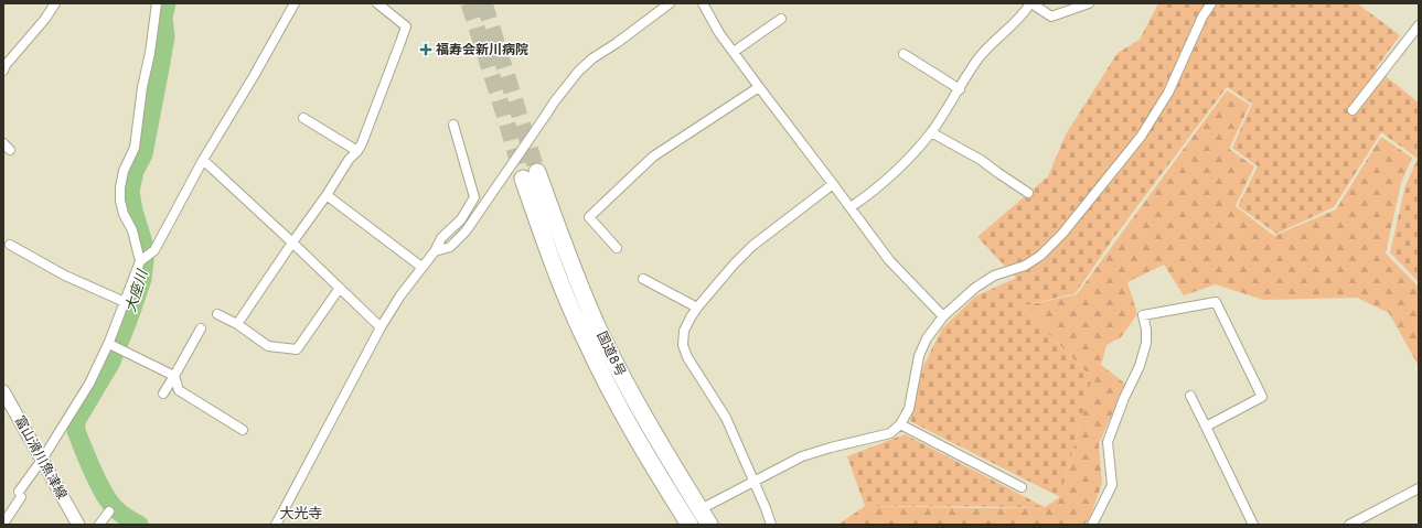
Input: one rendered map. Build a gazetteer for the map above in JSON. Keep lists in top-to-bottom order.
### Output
{
  "streets": {
    "highway": ["国道8号"],
    "main road": ["富山滑川魚津線"]
  },
  "districts": ["大光寺"],
  "water": ["大座川"],
  "places": {
    "health": ["福寿会新川病院"]
  }
}
